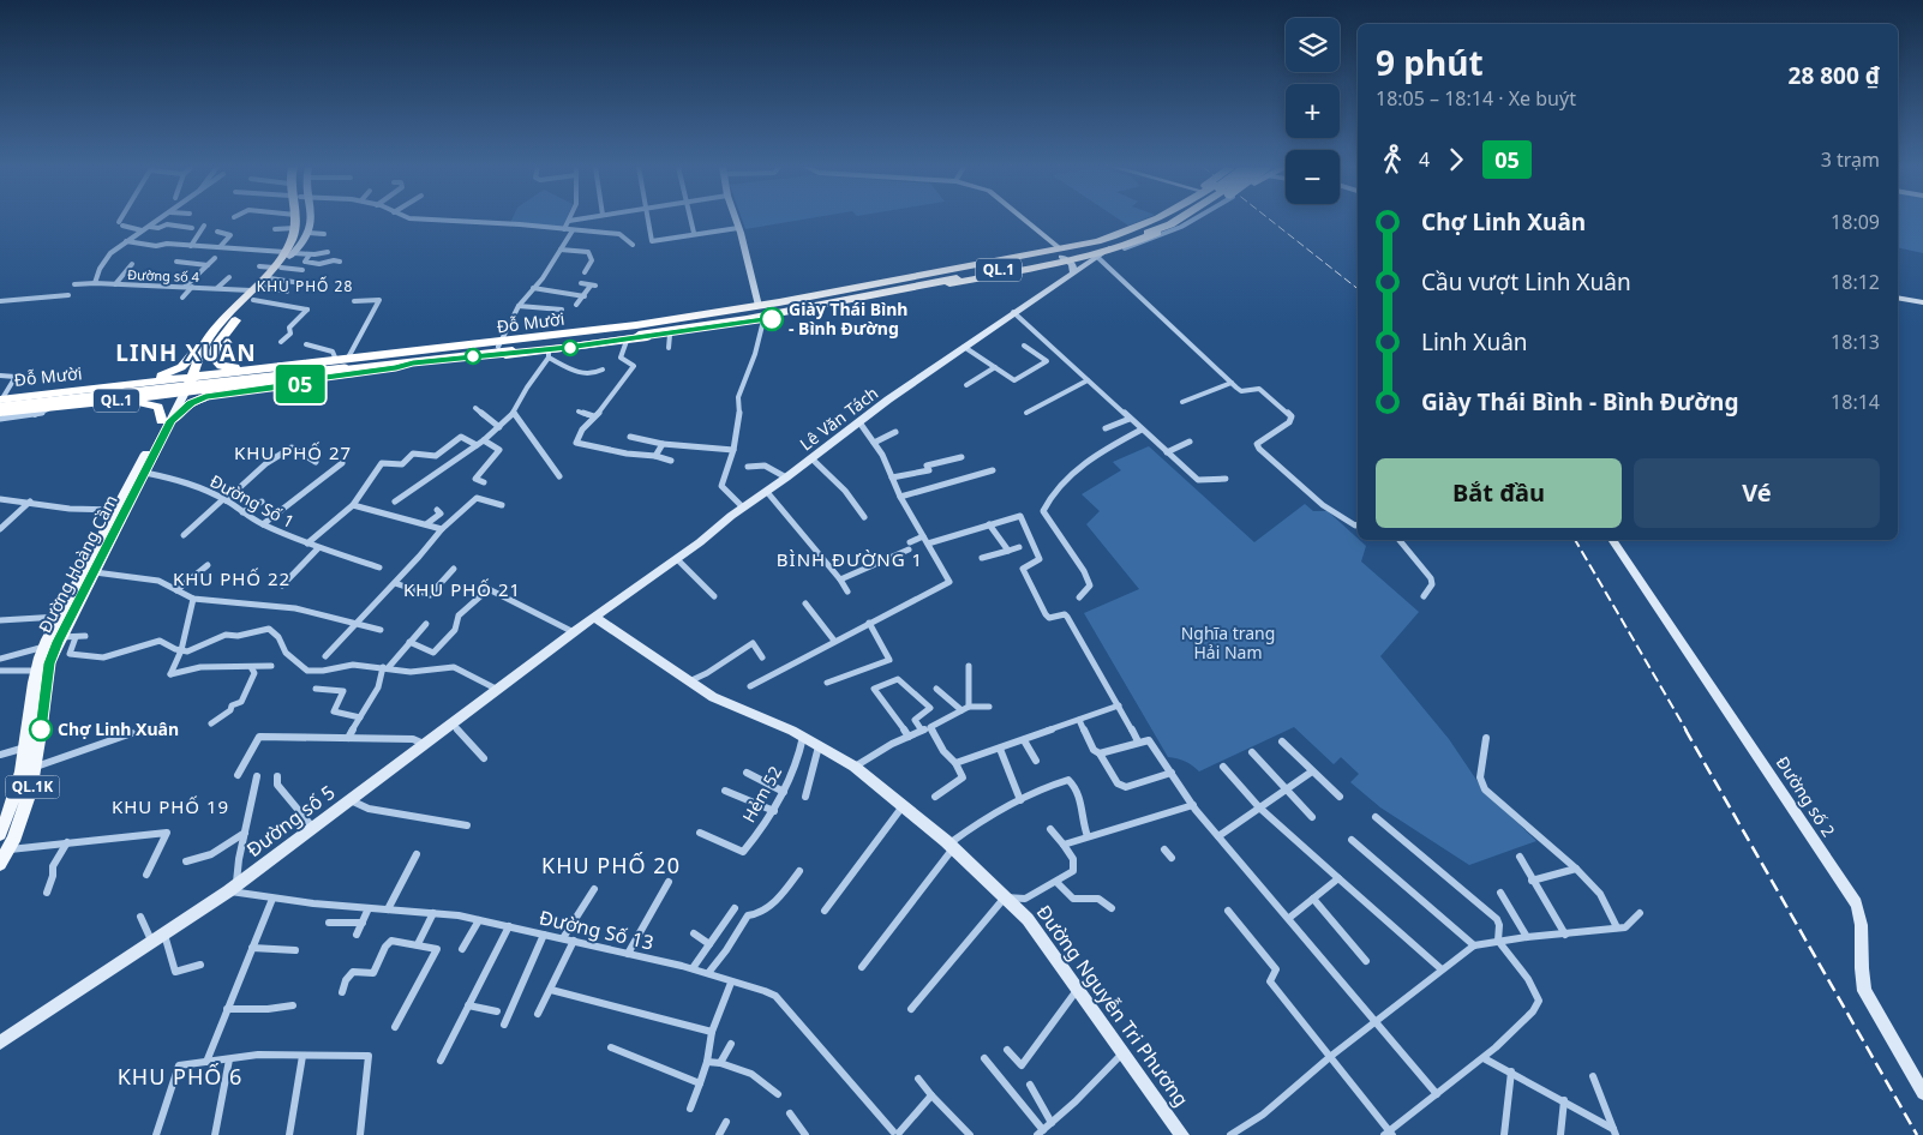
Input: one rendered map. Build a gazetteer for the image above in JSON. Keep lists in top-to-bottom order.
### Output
{
  "streets": {
    "highway": ["QL.1", "Đỗ Mười"],
    "main road": [
      "Lê Văn Tách",
      "Đường Hoàng Cầm",
      "QL.1K",
      "Đường số 2",
      "Đường số 5",
      "Đường Nguyễn Tri Phương"
    ],
    "street": [
      "Đường số 4",
      "Đường Số 1",
      "Hẻm 52",
      "Đường Số 13"
    ]
  },
  "crossings": [
    ["QL.1", "Đỗ Mười"],
    ["Đỗ Mười", "Lê Văn Tách"],
    ["Đỗ Mười", "Đường Hoàng Cầm"],
    ["Lê Văn Tách", "Đường số 5"],
    ["Lê Văn Tách", "Đường Nguyễn Tri Phương"],
    ["Đường Số 1", "Đường Hoàng Cầm"],
    ["Hẻm 52", "Đường Nguyễn Tri Phương"],
    ["Đường số 5", "Đường Số 13"],
    ["Đường số 5", "Đường Nguyễn Tri Phương"]
  ],
  "districts": [
    "KHU PHỐ 28",
    "LINH XUÂN",
    "KHU PHỐ 27",
    "BÌNH ĐƯỜNG 1",
    "KHU PHỐ 22",
    "KHU PHỐ 21",
    "KHU PHỐ 19",
    "KHU PHỐ 20",
    "KHU PHỐ 6"
  ],
  "parks": ["Nghĩa trang Hải Nam"],
  "places": ["Giày Thái Bình - Bình Đường", "Chợ Linh Xuân"],
  "lines": ["bus line 05"],
  "page": {
    "on_map": "05",
    "map_buttons": ["+", "−"],
    "heading": ["9 phút", "18:05 – 18:14 · Xe buýt", "28 800 ₫"],
    "legs": ["4", "05", "3 trạm"],
    "list": [
      {
        "name": "Chợ Linh Xuân",
        "value": "18:09"
      },
      {
        "name": "Cầu vượt Linh Xuân",
        "value": "18:12"
      },
      {
        "name": "Linh Xuân",
        "value": "18:13"
      },
      {
        "name": "Giày Thái Bình - Bình Đường",
        "value": "18:14"
      }
    ],
    "buttons": ["Bắt đầu", "Vé"]
  }
}
